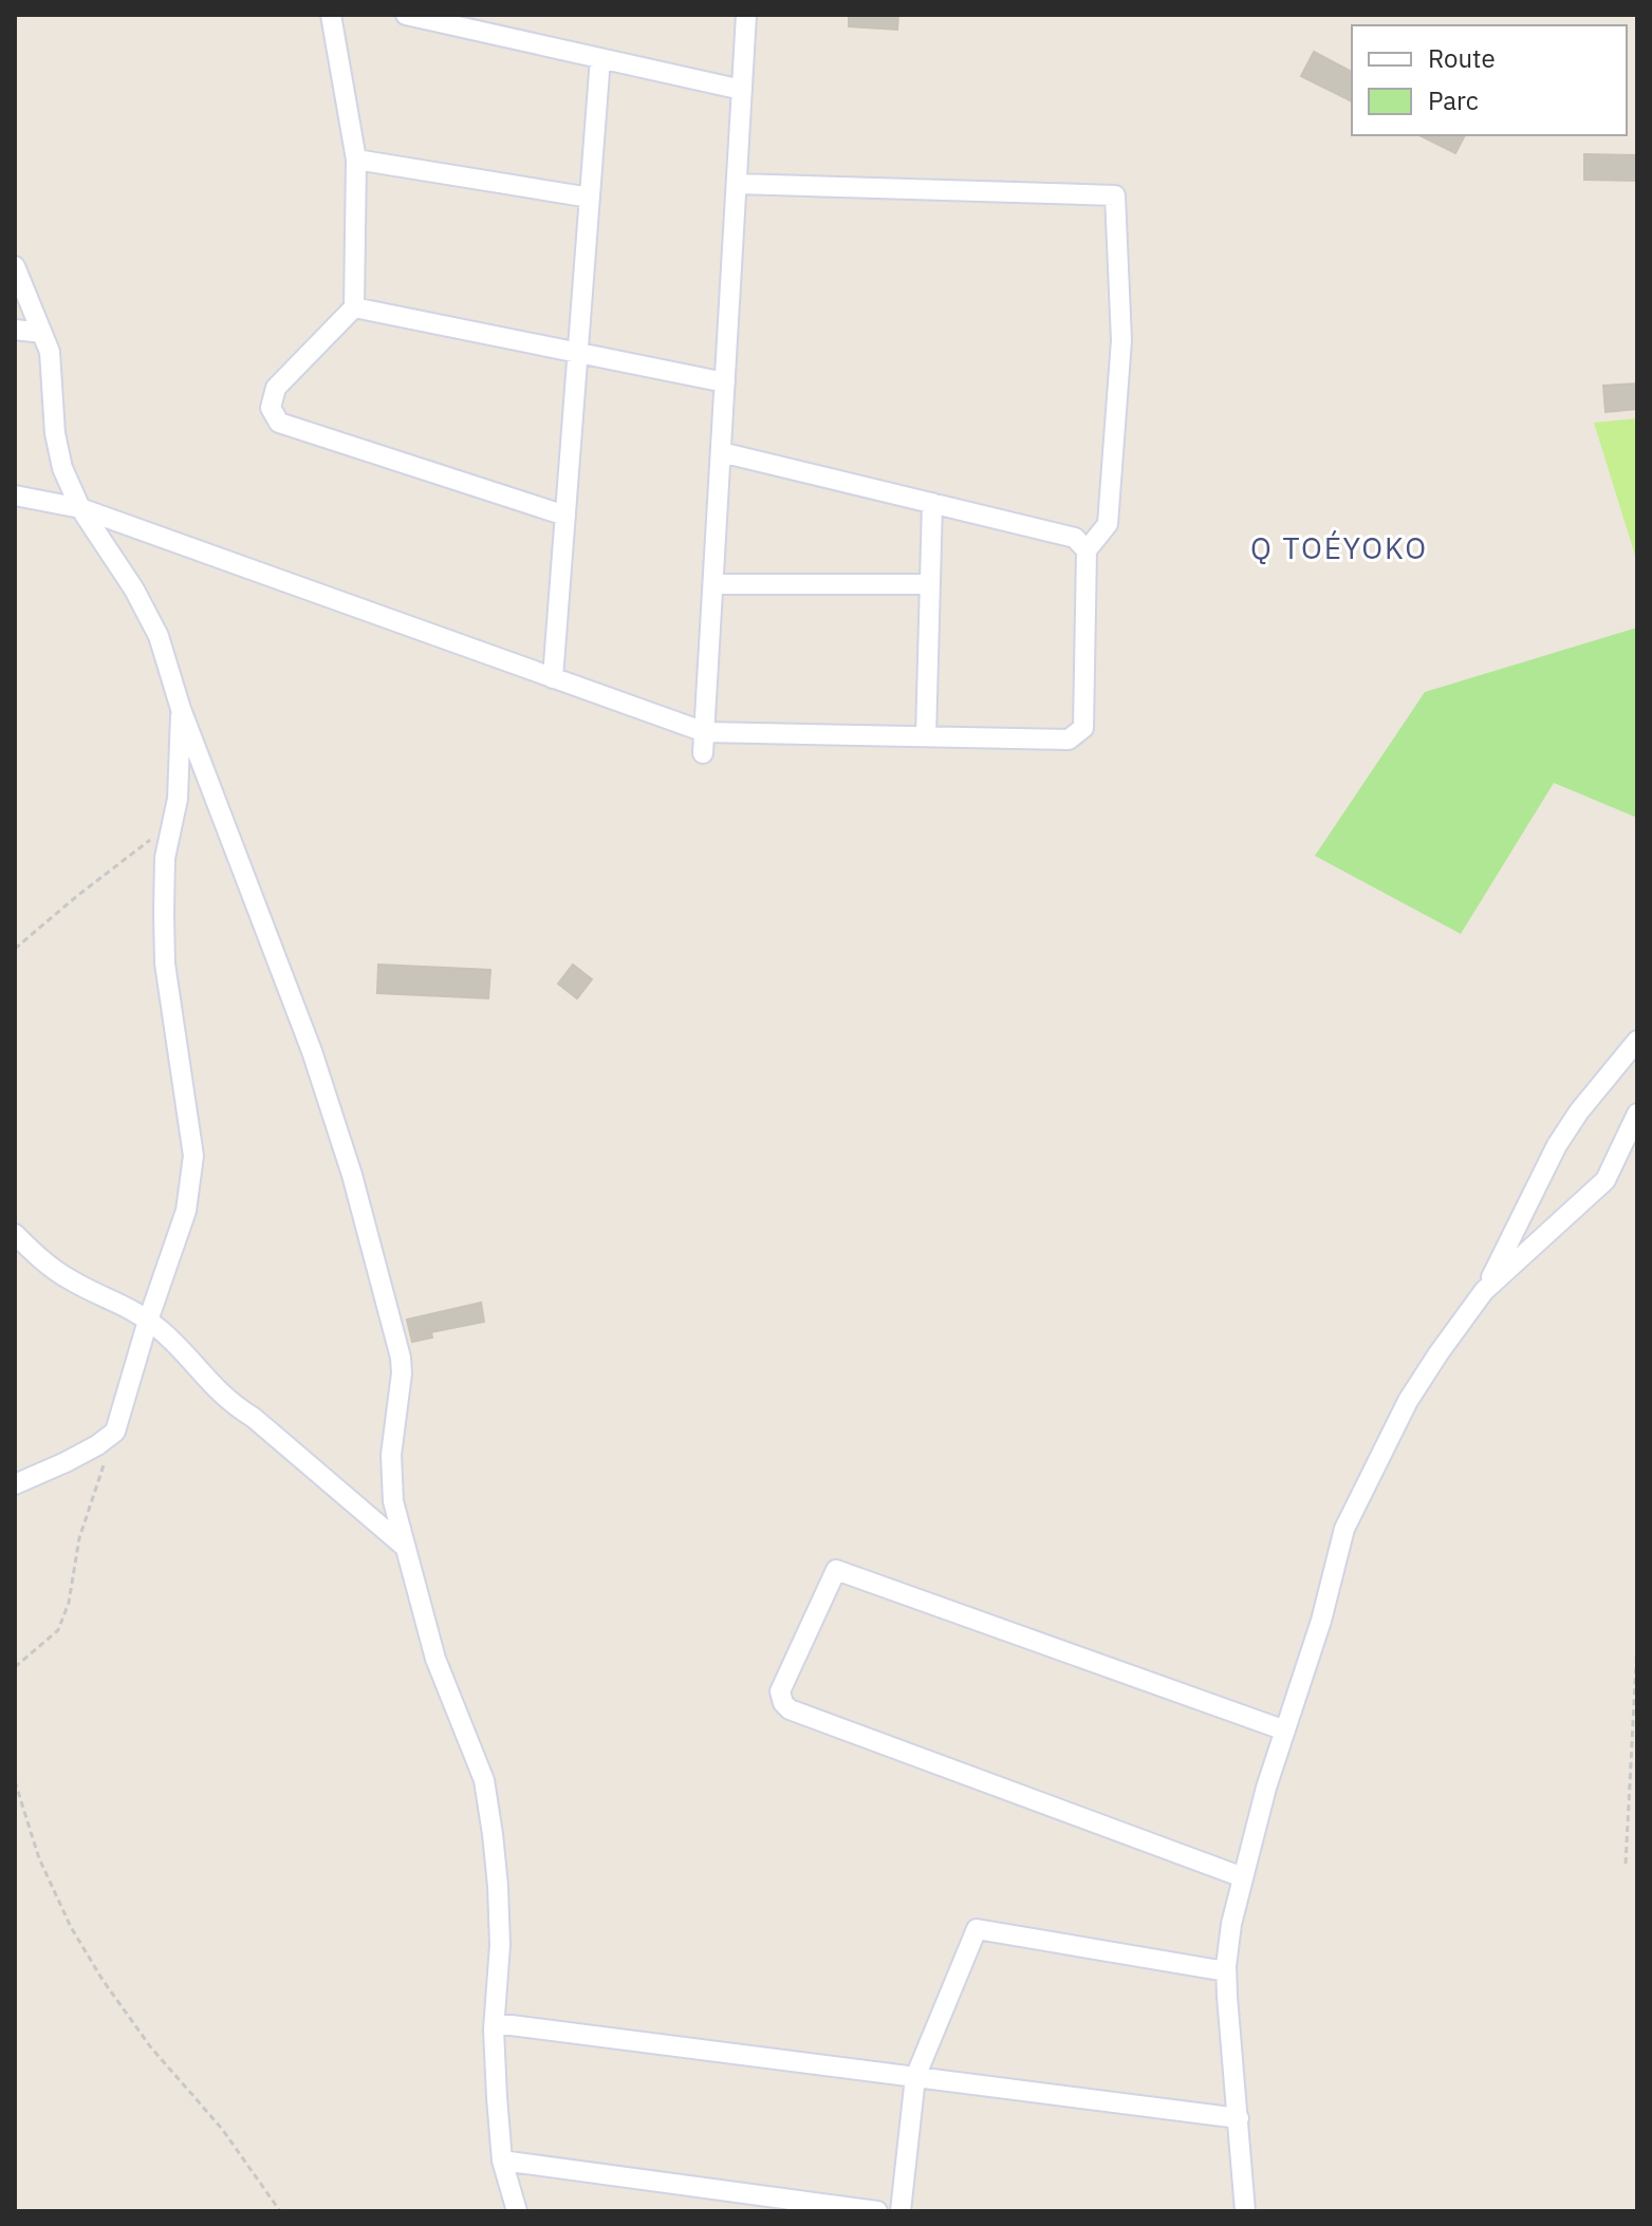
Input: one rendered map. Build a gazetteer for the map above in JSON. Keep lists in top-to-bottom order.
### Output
{
  "districts": ["Q TOÉYOKO"],
  "legend": ["Route", "Parc"]
}
